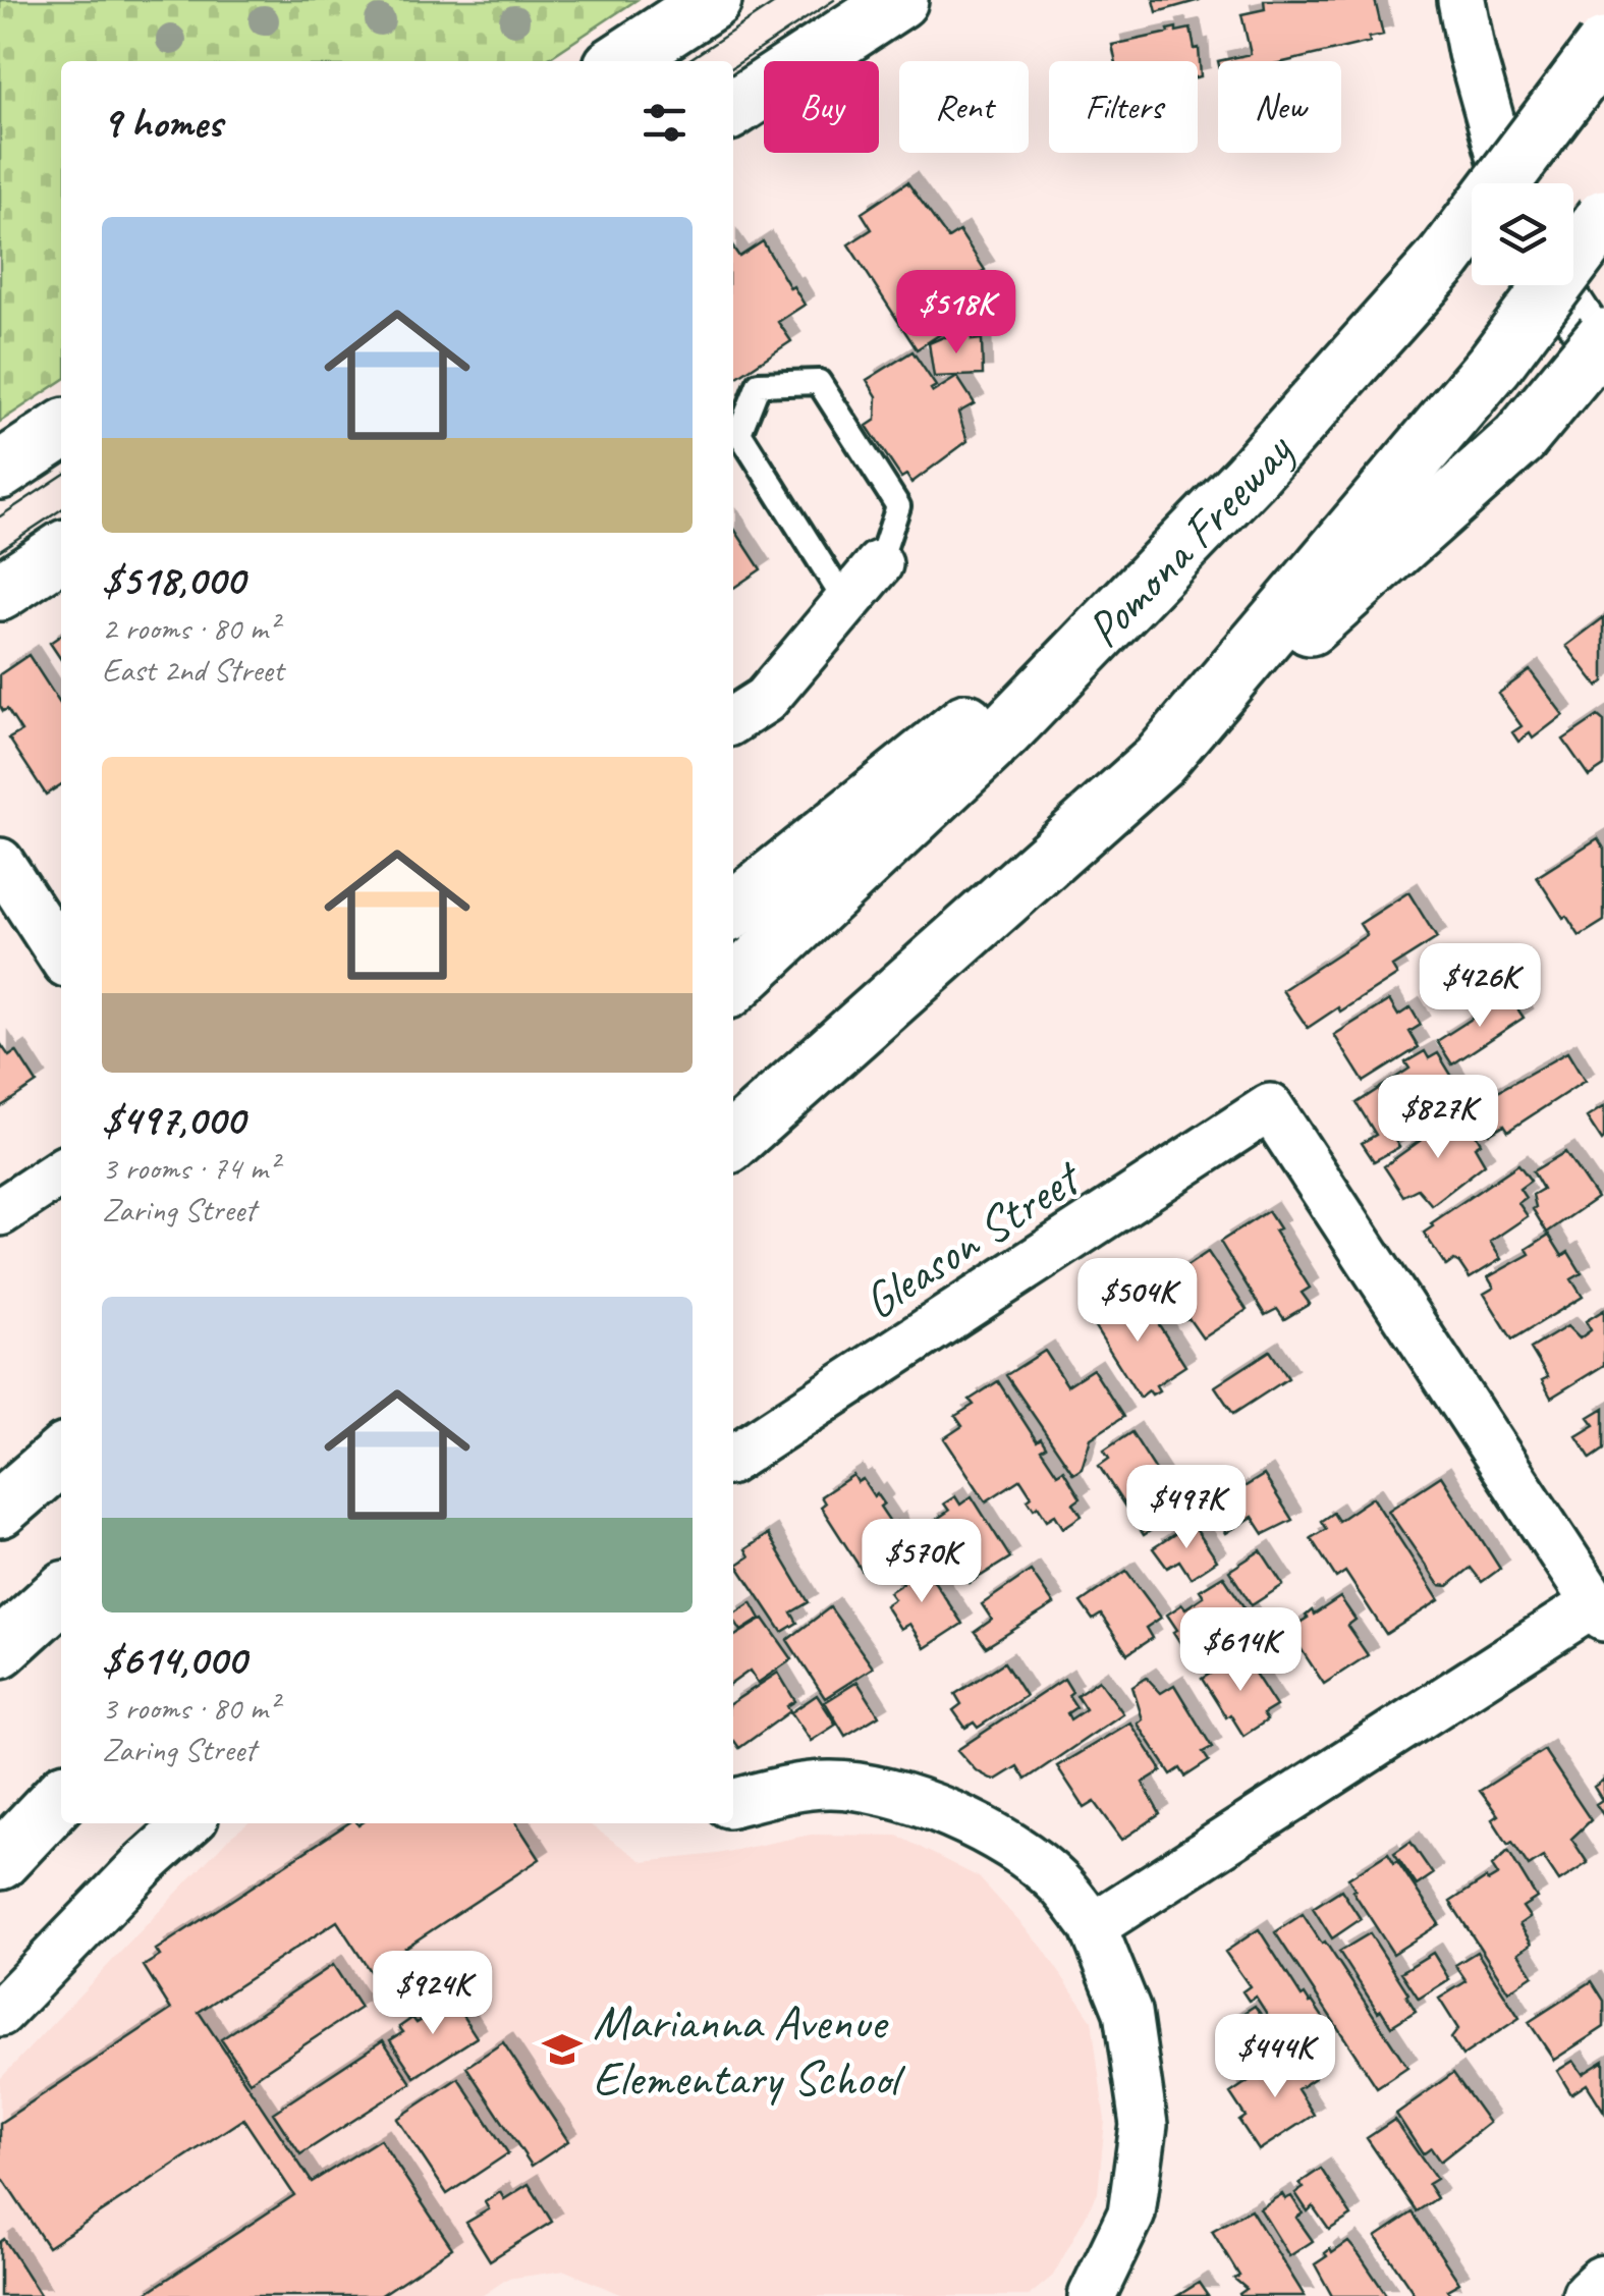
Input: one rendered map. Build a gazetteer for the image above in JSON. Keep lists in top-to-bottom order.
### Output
{
  "streets": {
    "main road": ["Pomona Freeway"],
    "street": ["Gleason Street"]
  },
  "places": {
    "school or university": ["Marianna Avenue Elementary School"]
  },
  "page": {
    "chip": [
      "Buy",
      "Rent",
      "Filters",
      "New"
    ],
    "heading": "9 homes",
    "list": [
      {
        "name": "$518,000",
        "note": "2 rooms · 80 m² · East 2nd Street"
      },
      {
        "name": "$497,000",
        "note": "3 rooms · 74 m² · Zaring Street"
      },
      {
        "name": "$614,000",
        "note": "3 rooms · 80 m² · Zaring Street"
      }
    ],
    "price": [
      "$518K",
      "$426K",
      "$827K",
      "$504K",
      "$497K",
      "$570K",
      "$614K",
      "$924K",
      "$444K"
    ]
  }
}
